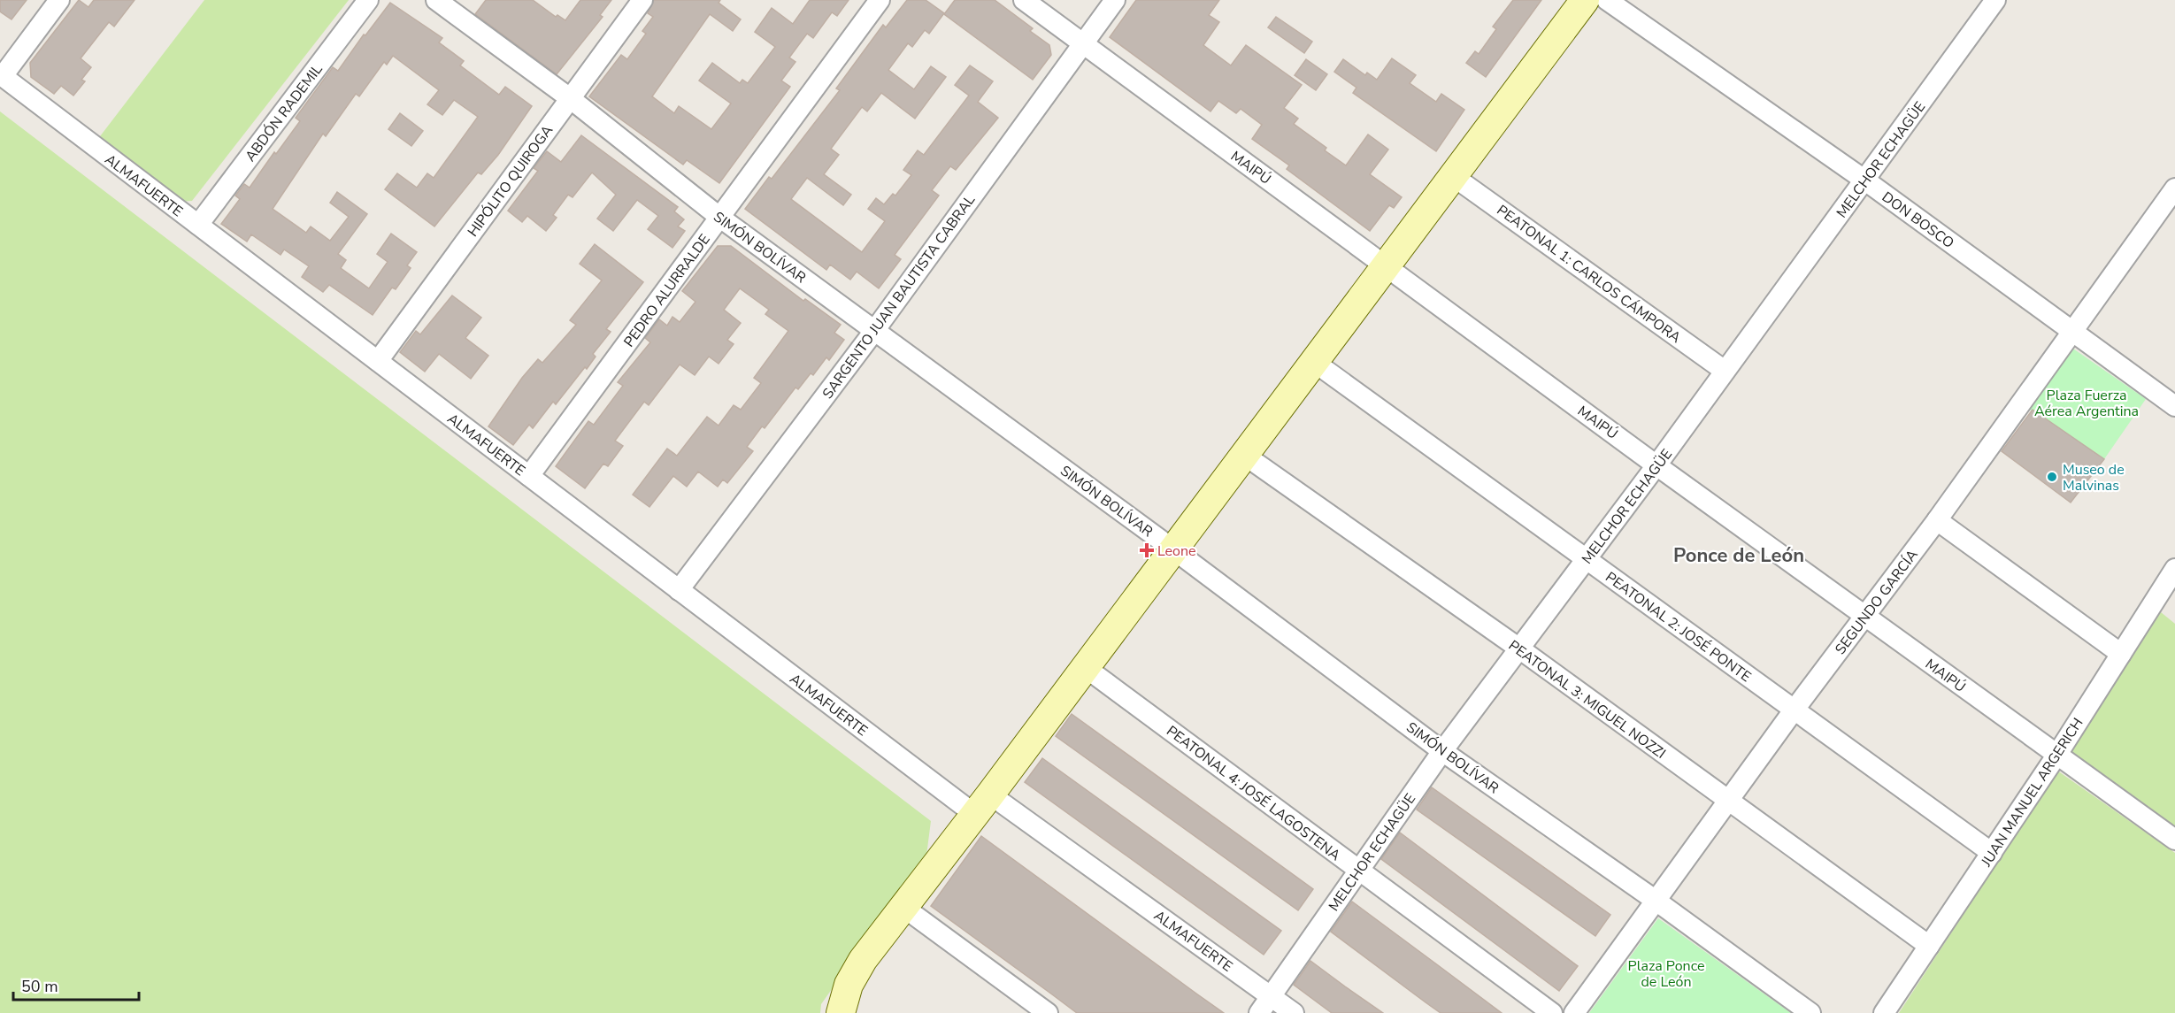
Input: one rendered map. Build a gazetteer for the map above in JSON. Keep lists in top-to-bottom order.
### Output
{
  "streets": {
    "street": [
      "ABDÓN RADEMIL",
      "MELCHOR ECHAGÜE",
      "MAIPÚ",
      "HIPÓLITO QUIROGA",
      "ALMAFUERTE",
      "DON BOSCO",
      "SIMÓN BOLÍVAR",
      "PEATONAL 1: CARLOS CÁMPORA",
      "PEDRO ALURRALDE",
      "SARGENTO JUAN BAUTISTA CABRAL",
      "SEGUNDO GARCÍA",
      "PEATONAL 2: JOSÉ PONTE",
      "PEATONAL 3: MIGUEL NOZZI",
      "JUAN MANUEL ARGERICH",
      "PEATONAL 4: JOSÉ LAGOSTENA"
    ]
  },
  "crossings": [
    ["ABDÓN RADEMIL", "ALMAFUERTE"],
    ["MELCHOR ECHAGÜE", "MAIPÚ"],
    ["MELCHOR ECHAGÜE", "ALMAFUERTE"],
    ["MELCHOR ECHAGÜE", "DON BOSCO"],
    ["MELCHOR ECHAGÜE", "SIMÓN BOLÍVAR"],
    ["MELCHOR ECHAGÜE", "PEATONAL 1: CARLOS CÁMPORA"],
    ["MELCHOR ECHAGÜE", "PEATONAL 2: JOSÉ PONTE"],
    ["MELCHOR ECHAGÜE", "PEATONAL 3: MIGUEL NOZZI"],
    ["MELCHOR ECHAGÜE", "PEATONAL 4: JOSÉ LAGOSTENA"],
    ["MAIPÚ", "SARGENTO JUAN BAUTISTA CABRAL"],
    ["MAIPÚ", "SEGUNDO GARCÍA"],
    ["MAIPÚ", "JUAN MANUEL ARGERICH"],
    ["HIPÓLITO QUIROGA", "ALMAFUERTE"],
    ["HIPÓLITO QUIROGA", "SIMÓN BOLÍVAR"],
    ["ALMAFUERTE", "PEDRO ALURRALDE"],
    ["ALMAFUERTE", "SARGENTO JUAN BAUTISTA CABRAL"],
    ["DON BOSCO", "SEGUNDO GARCÍA"],
    ["SIMÓN BOLÍVAR", "PEDRO ALURRALDE"],
    ["SIMÓN BOLÍVAR", "SARGENTO JUAN BAUTISTA CABRAL"],
    ["SIMÓN BOLÍVAR", "SEGUNDO GARCÍA"],
    ["SEGUNDO GARCÍA", "PEATONAL 2: JOSÉ PONTE"],
    ["SEGUNDO GARCÍA", "PEATONAL 3: MIGUEL NOZZI"],
    ["PEATONAL 2: JOSÉ PONTE", "JUAN MANUEL ARGERICH"],
    ["PEATONAL 3: MIGUEL NOZZI", "JUAN MANUEL ARGERICH"]
  ],
  "districts": ["Ponce de León"],
  "parks": ["Plaza Fuerza Aérea Argentina", "Plaza Ponce de León"],
  "places": {
    "other": ["Museo de Malvinas"],
    "health": ["Leone"]
  },
  "scale_bar": "50 m"
}
